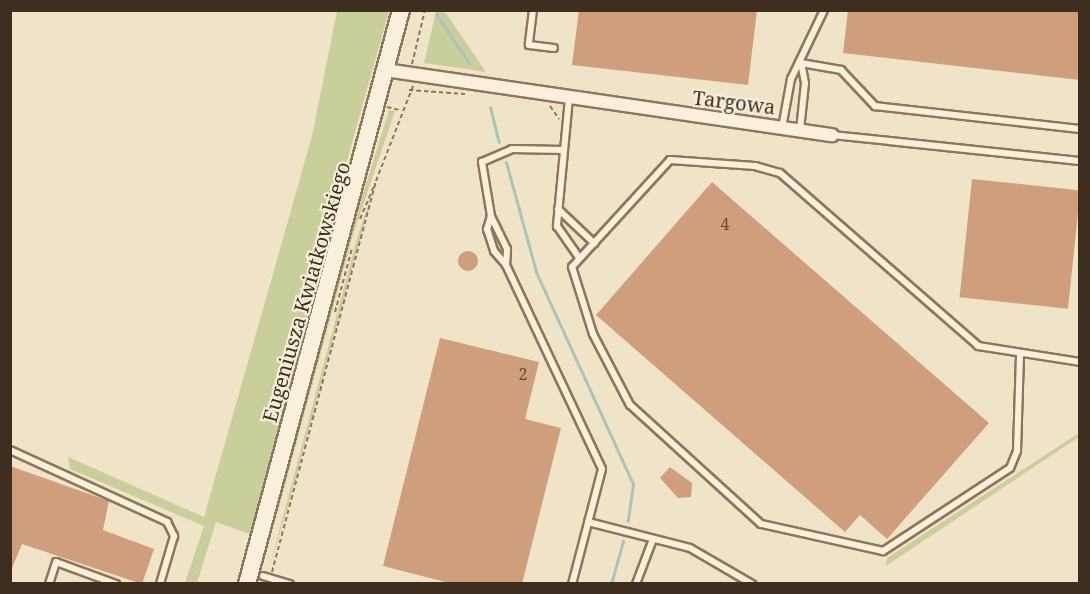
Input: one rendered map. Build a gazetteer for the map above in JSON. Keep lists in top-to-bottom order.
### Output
{
  "streets": {
    "main road": ["Eugeniusza Kwiatkowskiego"],
    "street": ["Targowa"]
  },
  "crossings": [
    ["Targowa", "Eugeniusza Kwiatkowskiego"]
  ],
  "house_numbers": ["4", "2"]
}
